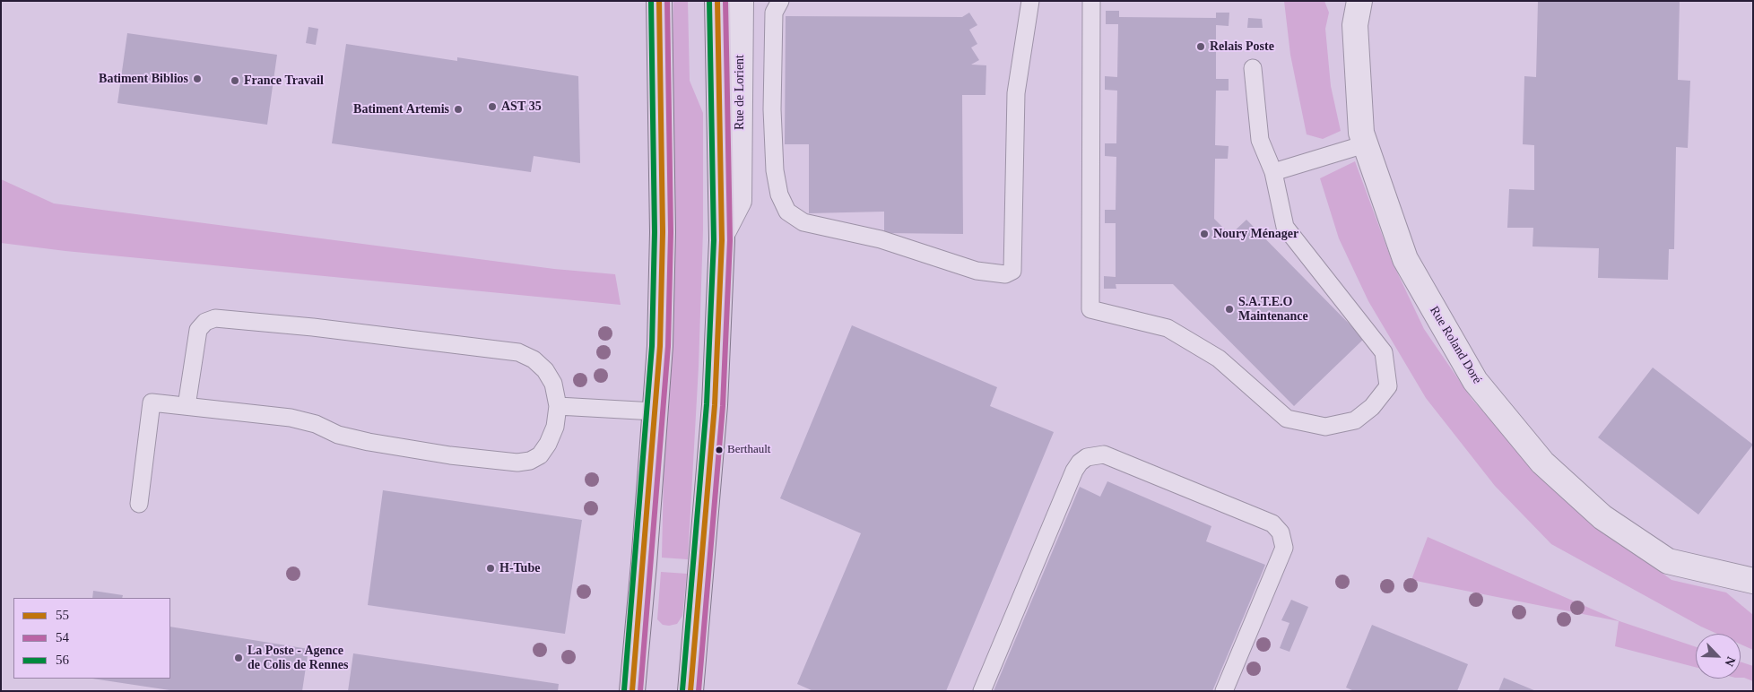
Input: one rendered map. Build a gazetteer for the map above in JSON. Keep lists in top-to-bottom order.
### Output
{
  "streets": {
    "main road": ["Rue de Lorient"],
    "street": ["Rue Roland Doré"]
  },
  "places": [
    "Relais Poste",
    "Batiment Biblios",
    "France Travail",
    "AST 35",
    "Batiment Artemis",
    "Noury Ménager",
    "S.A.T.E.O Maintenance",
    "Berthault",
    "H-Tube",
    "La Poste - Agence de Colis de Rennes"
  ],
  "lines": ["transit line 55", "transit line 54", "transit line 56"],
  "legend": ["55", "54", "56"],
  "north": "bottom right"
}
